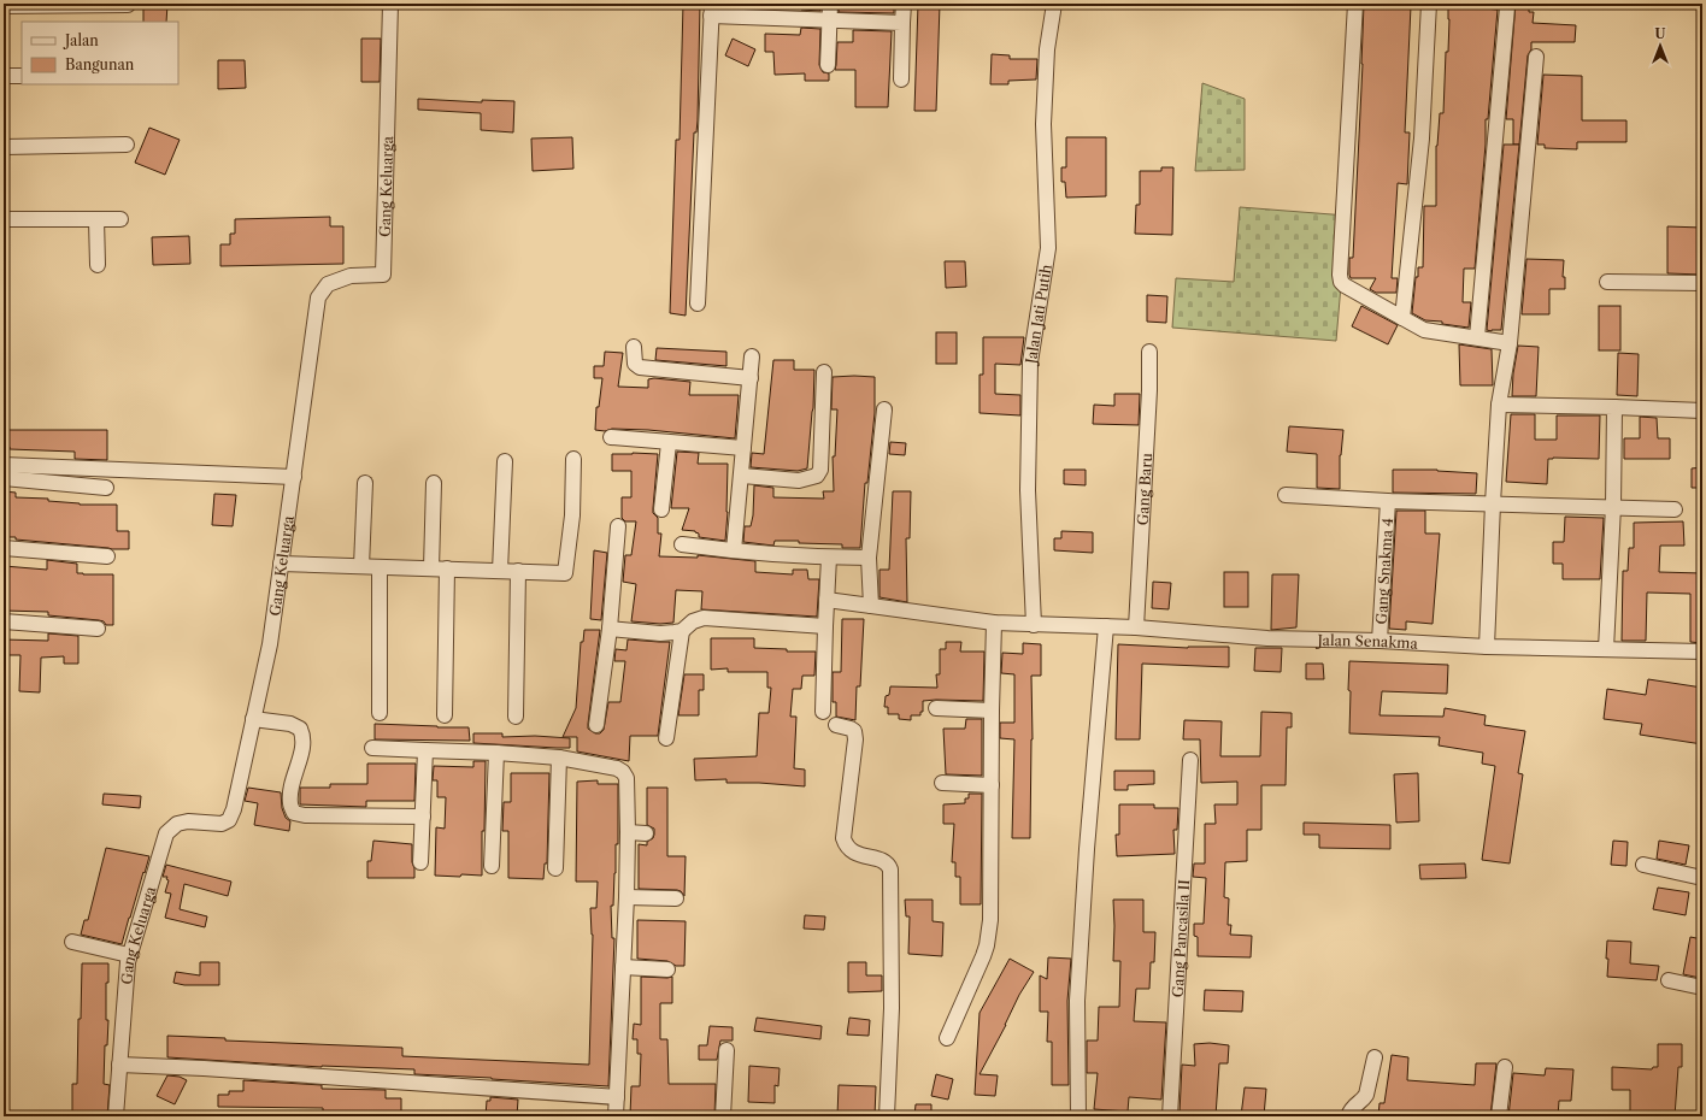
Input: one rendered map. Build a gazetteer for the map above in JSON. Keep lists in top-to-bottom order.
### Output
{
  "streets": {
    "street": [
      "Gang Keluarga",
      "Jalan Jati Putih",
      "Gang Baru",
      "Gang Snakma 4",
      "Jalan Senakma",
      "Gang Pancasila II"
    ]
  },
  "crossings": [
    ["Jalan Jati Putih", "Jalan Senakma"],
    ["Gang Baru", "Jalan Senakma"],
    ["Gang Snakma 4", "Jalan Senakma"]
  ],
  "legend": ["Jalan", "Bangunan"],
  "north": "top"
}
